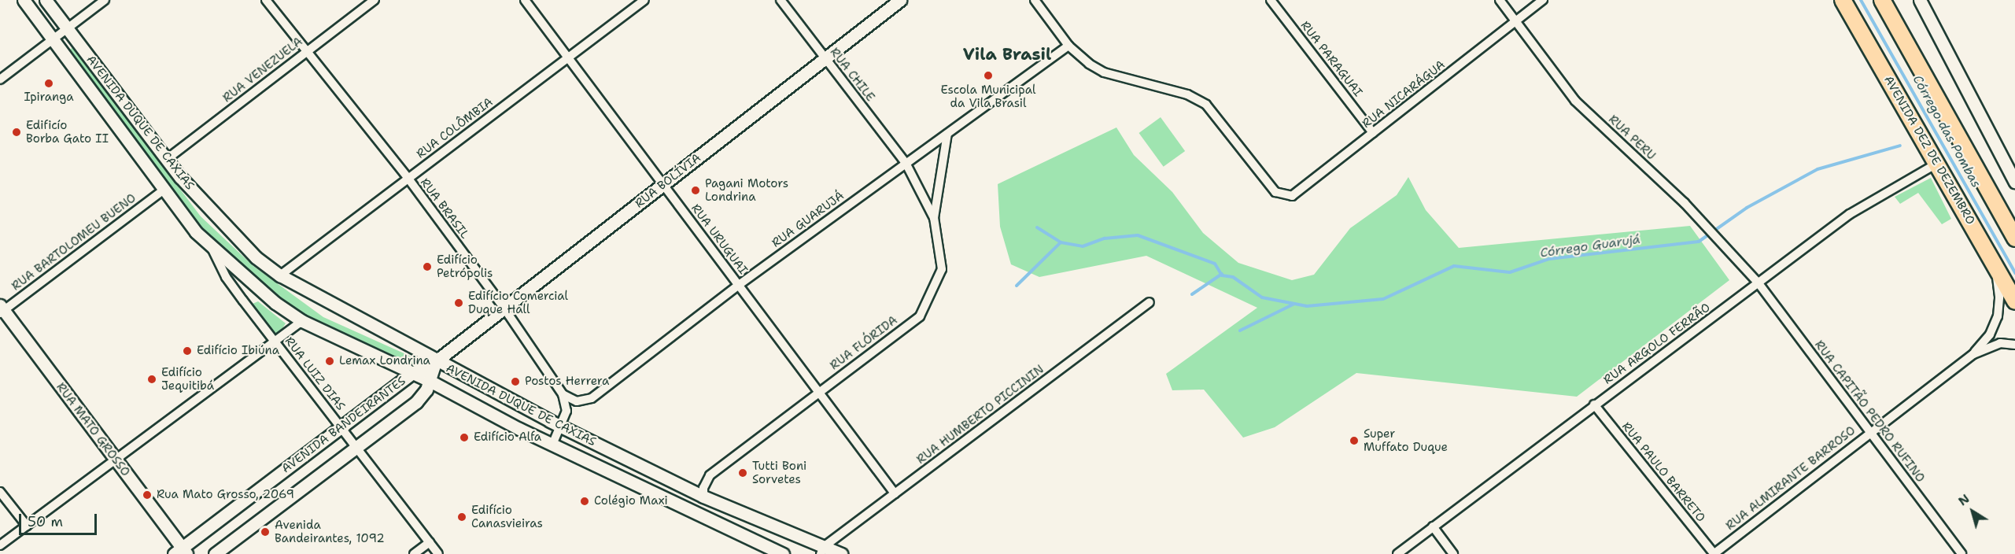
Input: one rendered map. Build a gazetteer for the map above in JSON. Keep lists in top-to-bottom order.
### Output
{
  "streets": {
    "highway": ["AVENIDA DEZ DE DEZEMBRO"],
    "main road": [
      "AVENIDA DUQUE DE CAXIAS",
      "RUA BOLÍVIA",
      "AVENIDA BANDEIRANTES",
      "RUA MATO GROSSO"
    ],
    "street": [
      "RUA PARAGUAI",
      "RUA VENEZUELA",
      "RUA CHILE",
      "RUA NICARÁGUA",
      "RUA COLÔMBIA",
      "RUA PERU",
      "RUA BRASIL",
      "RUA GUARUJÁ",
      "RUA URUGUAI",
      "RUA BARTOLOMEU BUENO",
      "RUA FLÓRIDA",
      "RUA ARGOLO FERRÃO",
      "RUA LUIZ DIAS",
      "RUA CAPITÃO PEDRO RUFINO",
      "RUA HUMBERTO PICCININ",
      "RUA PAULO BARRETO",
      "RUA ALMIRANTE BARROSO"
    ]
  },
  "crossings": [
    ["RUA PARAGUAI", "RUA NICARÁGUA"],
    ["RUA VENEZUELA", "AVENIDA DUQUE DE CAXIAS"],
    ["RUA VENEZUELA", "RUA BRASIL"],
    ["RUA CHILE", "RUA BOLÍVIA"],
    ["RUA CHILE", "RUA GUARUJÁ"],
    ["RUA CHILE", "RUA FLÓRIDA"],
    ["RUA NICARÁGUA", "RUA PERU"],
    ["RUA NICARÁGUA", "RUA GUARUJÁ"],
    ["AVENIDA DUQUE DE CAXIAS", "RUA COLÔMBIA"],
    ["AVENIDA DUQUE DE CAXIAS", "RUA BOLÍVIA"],
    ["AVENIDA DUQUE DE CAXIAS", "RUA BARTOLOMEU BUENO"],
    ["AVENIDA DUQUE DE CAXIAS", "RUA FLÓRIDA"],
    ["AVENIDA DUQUE DE CAXIAS", "RUA LUIZ DIAS"],
    ["AVENIDA DUQUE DE CAXIAS", "RUA HUMBERTO PICCININ"],
    ["AVENIDA DUQUE DE CAXIAS", "AVENIDA BANDEIRANTES"],
    ["RUA COLÔMBIA", "RUA BRASIL"],
    ["RUA COLÔMBIA", "RUA URUGUAI"],
    ["RUA PERU", "RUA ARGOLO FERRÃO"],
    ["RUA PERU", "RUA CAPITÃO PEDRO RUFINO"],
    ["AVENIDA DEZ DE DEZEMBRO", "RUA ARGOLO FERRÃO"],
    ["AVENIDA DEZ DE DEZEMBRO", "RUA ALMIRANTE BARROSO"],
    ["RUA BOLÍVIA", "RUA BRASIL"],
    ["RUA BOLÍVIA", "RUA URUGUAI"],
    ["RUA BOLÍVIA", "AVENIDA BANDEIRANTES"],
    ["RUA BRASIL", "RUA GUARUJÁ"],
    ["RUA GUARUJÁ", "RUA URUGUAI"],
    ["RUA GUARUJÁ", "RUA FLÓRIDA"],
    ["RUA URUGUAI", "RUA FLÓRIDA"],
    ["RUA URUGUAI", "RUA HUMBERTO PICCININ"],
    ["RUA BARTOLOMEU BUENO", "RUA MATO GROSSO"],
    ["RUA ARGOLO FERRÃO", "RUA CAPITÃO PEDRO RUFINO"],
    ["RUA ARGOLO FERRÃO", "RUA PAULO BARRETO"],
    ["RUA LUIZ DIAS", "AVENIDA BANDEIRANTES"],
    ["RUA CAPITÃO PEDRO RUFINO", "RUA ALMIRANTE BARROSO"],
    ["AVENIDA BANDEIRANTES", "RUA MATO GROSSO"],
    ["RUA PAULO BARRETO", "RUA ALMIRANTE BARROSO"]
  ],
  "districts": ["Vila Brasil"],
  "water": ["Córrego das Pombas", "Córrego Guarujá"],
  "places": [
    "Escola Municipal da Vila Brasil",
    "Ipiranga",
    "Edificío Borba Gato II",
    "Pagani Motors Londrina",
    "Edifício Petrópolis",
    "Edifício Comercial Duque Hall",
    "Edifício Ibiúna",
    "Lemax Londrina",
    "Edifício Jequitibá",
    "Postos Herrera",
    "Edifício Alfa",
    "Super Muffato Duque",
    "Tutti Boni Sorvetes",
    "Rua Mato Grosso, 2069",
    "Colégio Maxi",
    "Edifício Canasvieiras",
    "Avenida Bandeirantes, 1092"
  ],
  "scale_bar": "50 m",
  "north": "top left"
}
